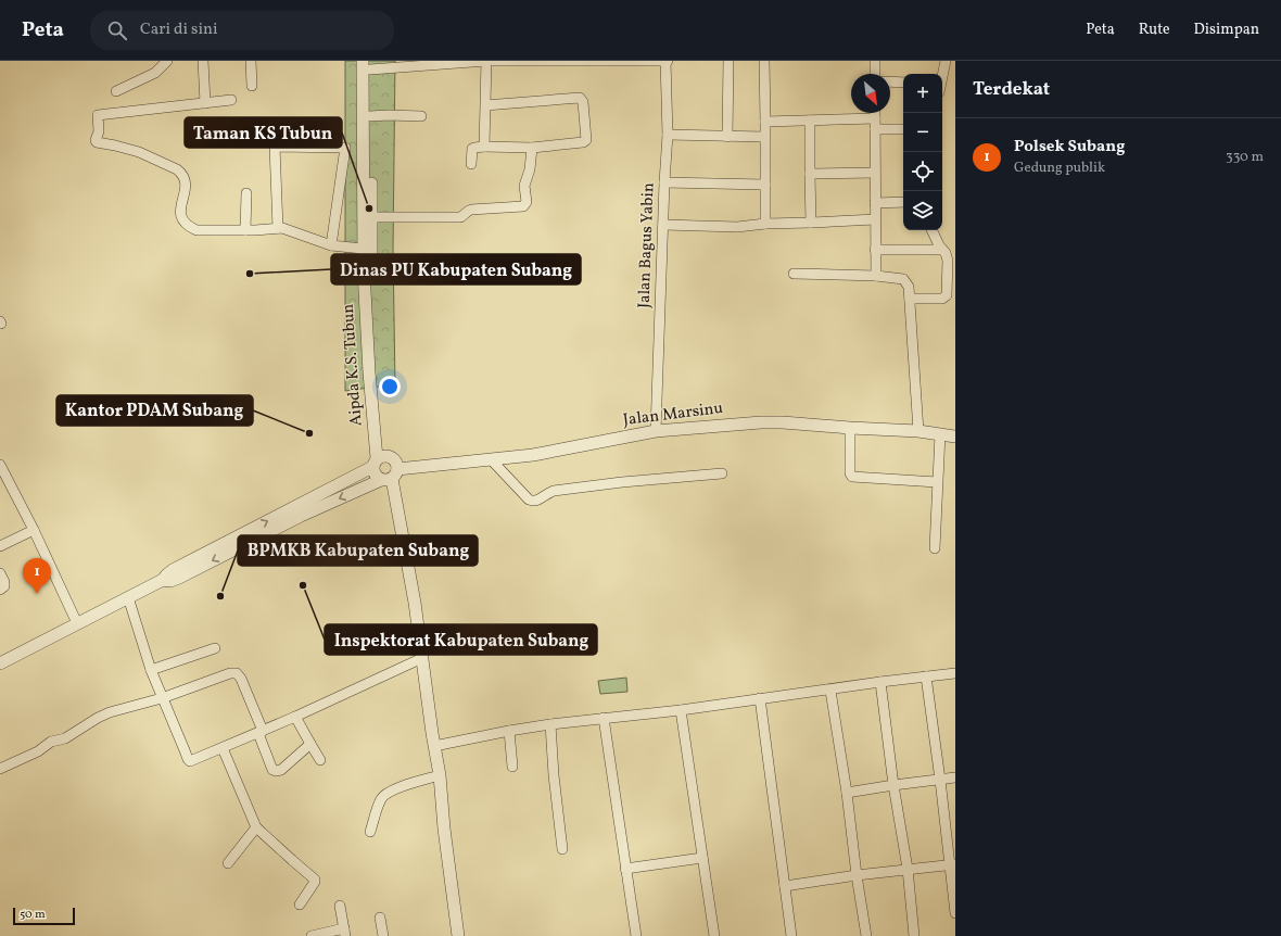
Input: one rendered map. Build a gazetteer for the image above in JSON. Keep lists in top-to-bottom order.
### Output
{
  "streets": {
    "street": ["Jalan Bagus Yabin", "Aipda K.S. Tubun", "Jalan Marsinu"]
  },
  "crossings": [
    ["Jalan Bagus Yabin", "Jalan Marsinu"]
  ],
  "places": [
    "Taman KS Tubun",
    "Dinas PU Kabupaten Subang",
    "Kantor PDAM Subang",
    "Inspektorat Kabupaten Subang",
    "BPMKB Kabupaten Subang"
  ],
  "scale_bar": "50 m",
  "north": "bottom right",
  "page": {
    "header": "Peta",
    "search": "Cari di sini",
    "nav": ["Peta", "Rute", "Disimpan"],
    "heading": "Terdekat",
    "map_buttons": ["+", "−"],
    "list": [
      {
        "mark": "1",
        "name": "Polsek Subang",
        "note": "Gedung publik",
        "value": "330 m"
      }
    ],
    "pins": "1",
    "scale": "50 m"
  }
}
